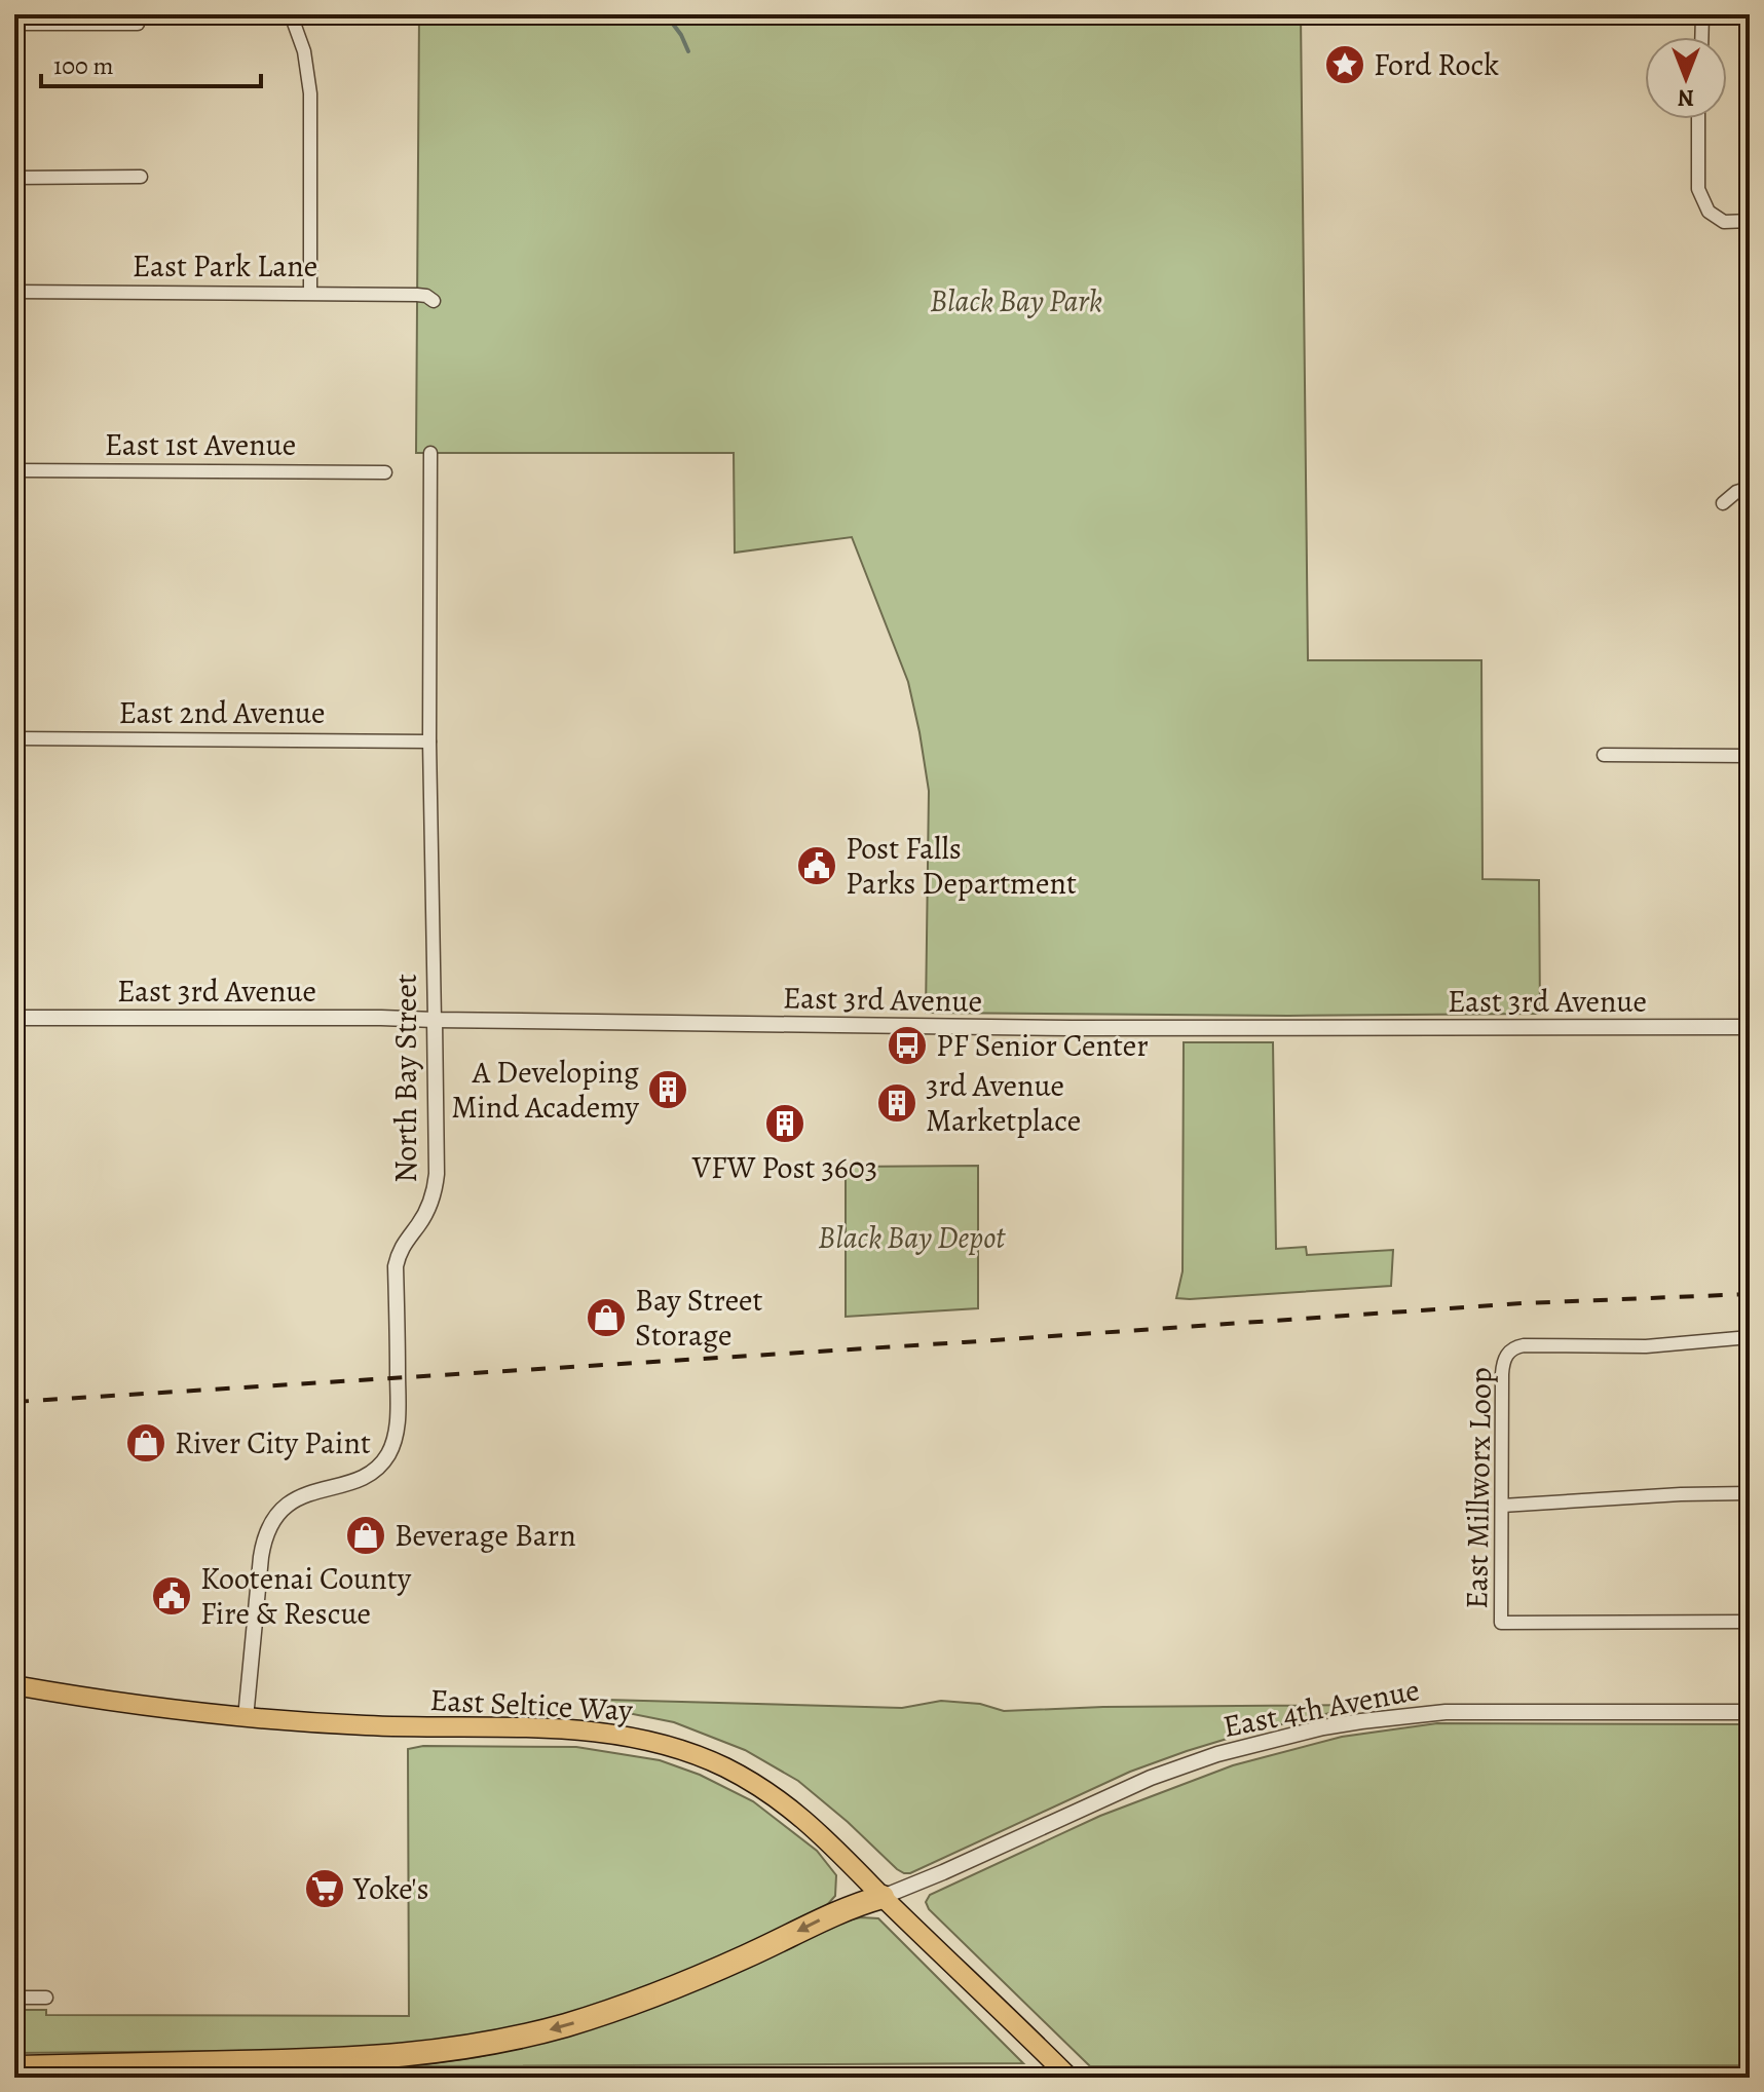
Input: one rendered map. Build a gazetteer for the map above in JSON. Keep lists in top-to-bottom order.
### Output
{
  "streets": {
    "main road": ["East Seltice Way"],
    "street": [
      "East Park Lane",
      "East 1st Avenue",
      "East 2nd Avenue",
      "East 3rd Avenue",
      "North Bay Street",
      "East Millworx Loop",
      "East 4th Avenue"
    ]
  },
  "crossings": [
    ["East 2nd Avenue", "North Bay Street"],
    ["East 3rd Avenue", "North Bay Street"],
    ["North Bay Street", "East Seltice Way"],
    ["East Seltice Way", "East 4th Avenue"]
  ],
  "parks": ["Black Bay Park", "Black Bay Depot"],
  "places": {
    "place": ["Ford Rock"],
    "public building": ["Post Falls Parks Department", "Kootenai County Fire & Rescue"],
    "bus stop": ["PF Senior Center"],
    "building": ["A Developing Mind Academy", "3rd Avenue Marketplace", "VFW Post 3603"],
    "shop": ["Bay Street Storage", "River City Paint", "Beverage Barn"],
    "supermarket": ["Yoke's"]
  },
  "scale_bar": "100 m",
  "north": "bottom"
}
